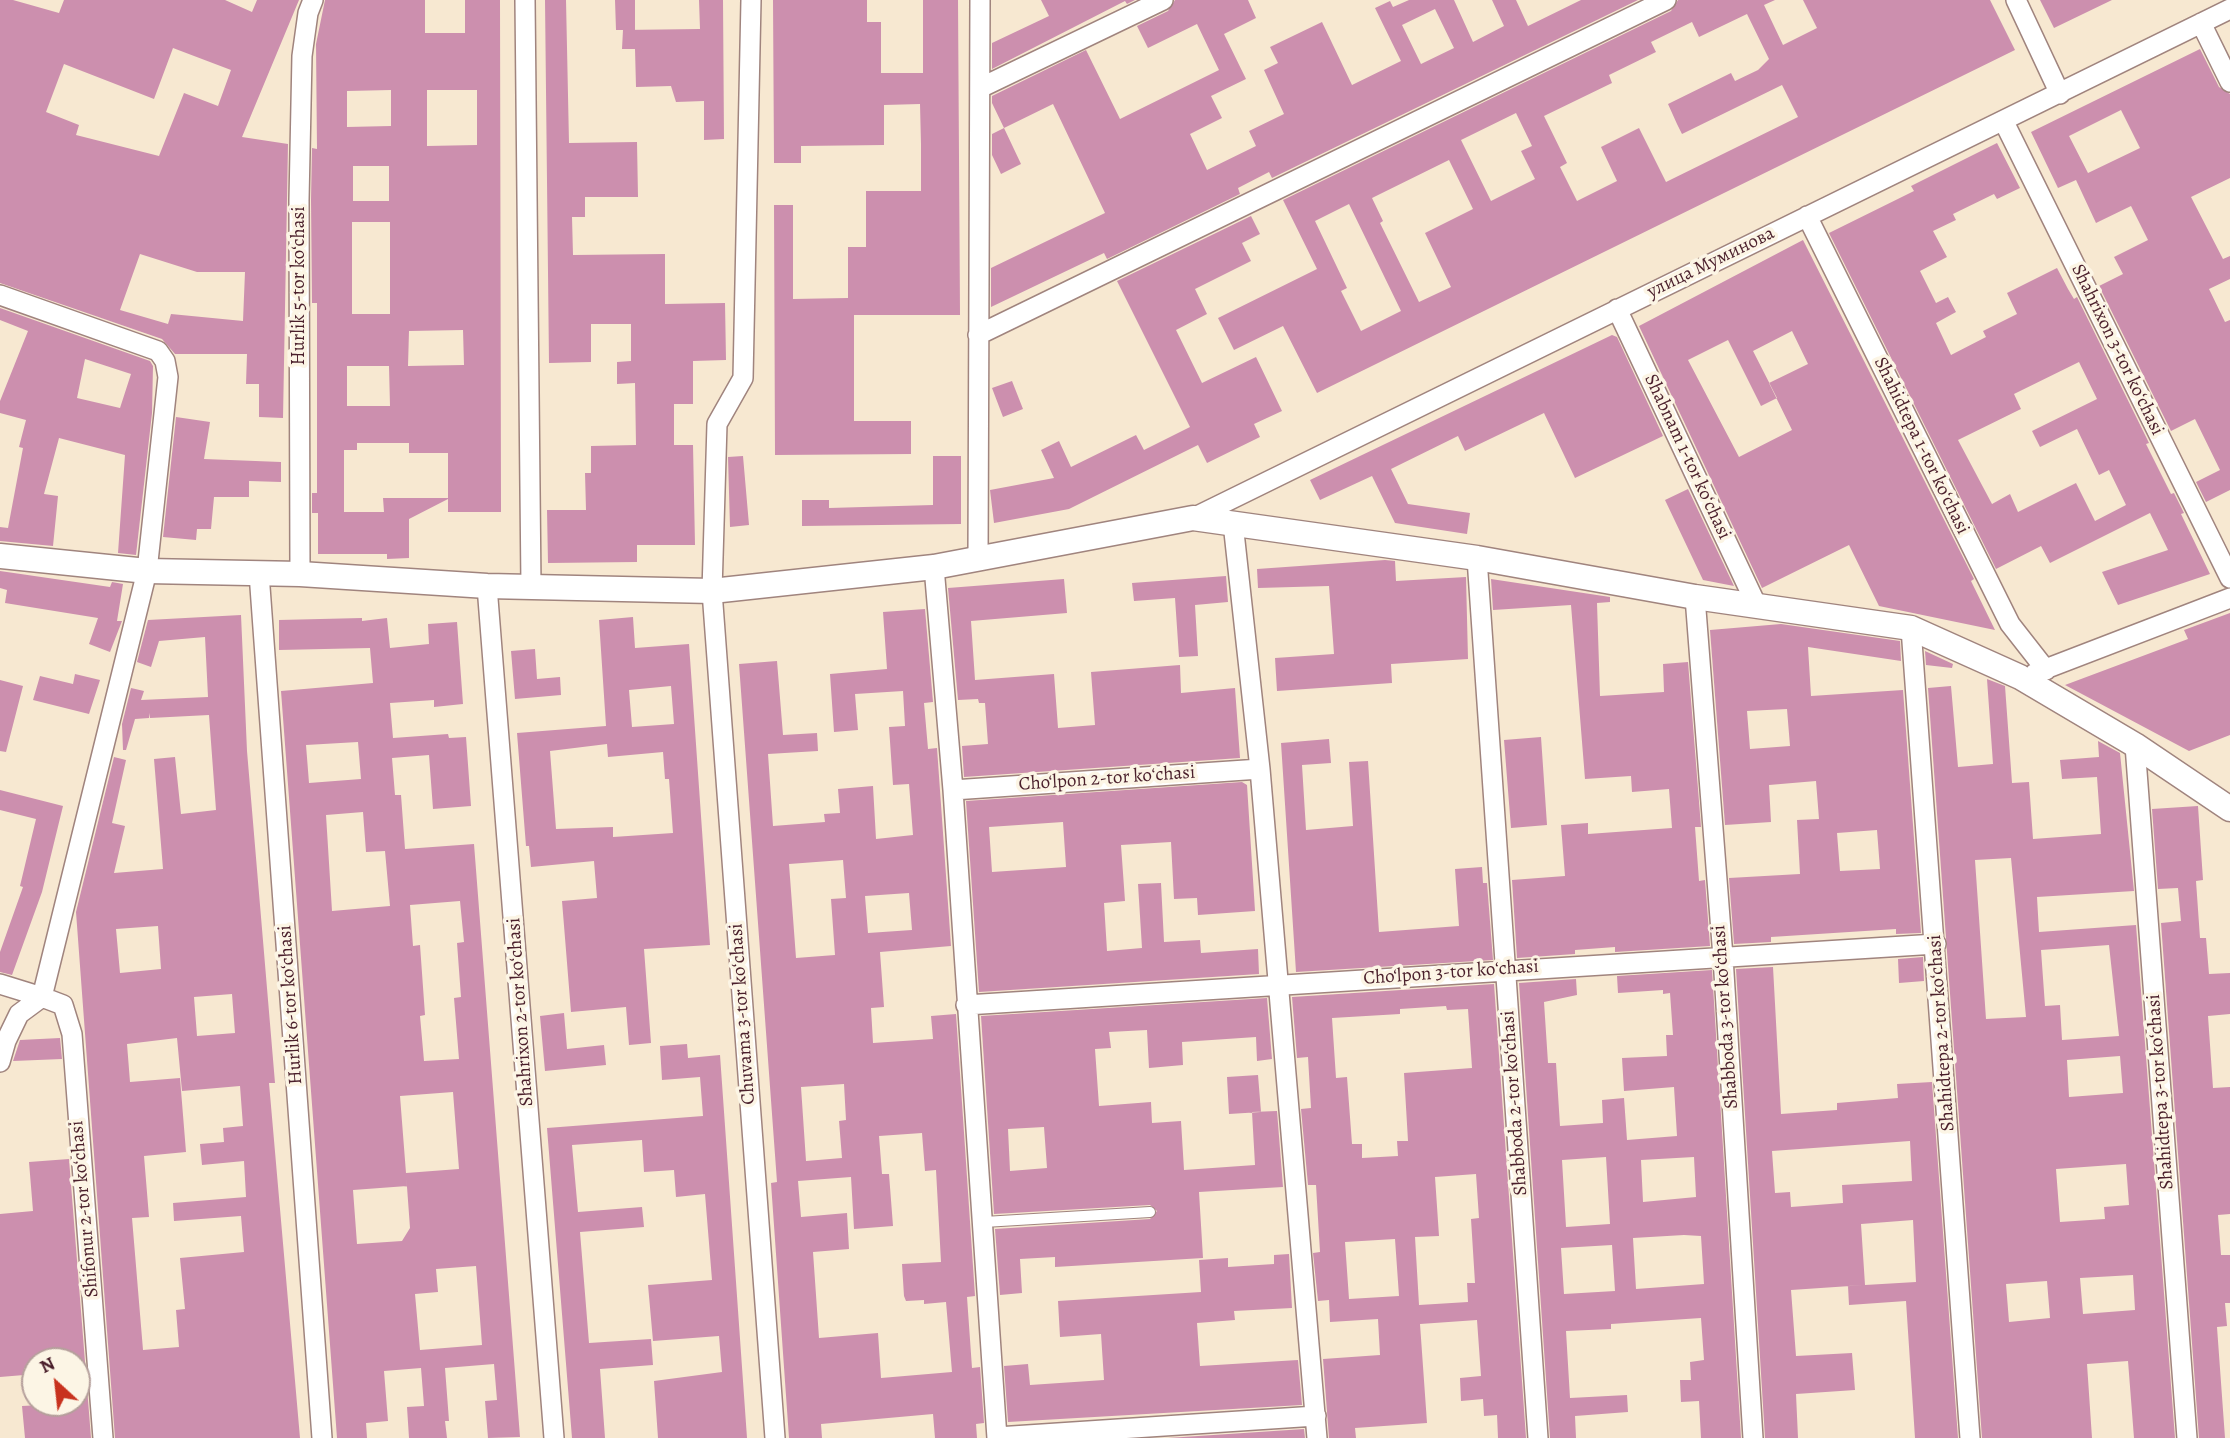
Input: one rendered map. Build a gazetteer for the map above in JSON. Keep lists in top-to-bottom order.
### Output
{
  "streets": {
    "street": [
      "улица Муминова",
      "Hurlik 5-tor koʻchasi",
      "Shahrixon 3-tor koʻchasi",
      "Shahidtepa 1-tor koʻchasi",
      "Shabnam 1-tor koʻchasi",
      "Cho‘lpon 2-tor koʻchasi",
      "Cho‘lpon 3-tor koʻchasi",
      "Hurlik 6-tor koʻchasi",
      "Shahrixon 2-tor koʻchasi",
      "Chuvama 3-tor koʻchasi",
      "Shabboda 3-tor koʻchasi",
      "Shahidtepa 2-tor koʻchasi",
      "Shahidtepa 3-tor koʻchasi",
      "Shabboda 2-tor koʻchasi",
      "Shifonur 2-tor koʻchasi"
    ]
  },
  "crossings": [
    ["улица Муминова", "Shahrixon 3-tor koʻchasi"],
    ["улица Муминова", "Shahidtepa 1-tor koʻchasi"],
    ["улица Муминова", "Shabnam 1-tor koʻchasi"],
    ["Cho‘lpon 3-tor koʻchasi", "Shabboda 3-tor koʻchasi"],
    ["Cho‘lpon 3-tor koʻchasi", "Shahidtepa 2-tor koʻchasi"],
    ["Cho‘lpon 3-tor koʻchasi", "Shabboda 2-tor koʻchasi"]
  ],
  "north": "top left"
}
